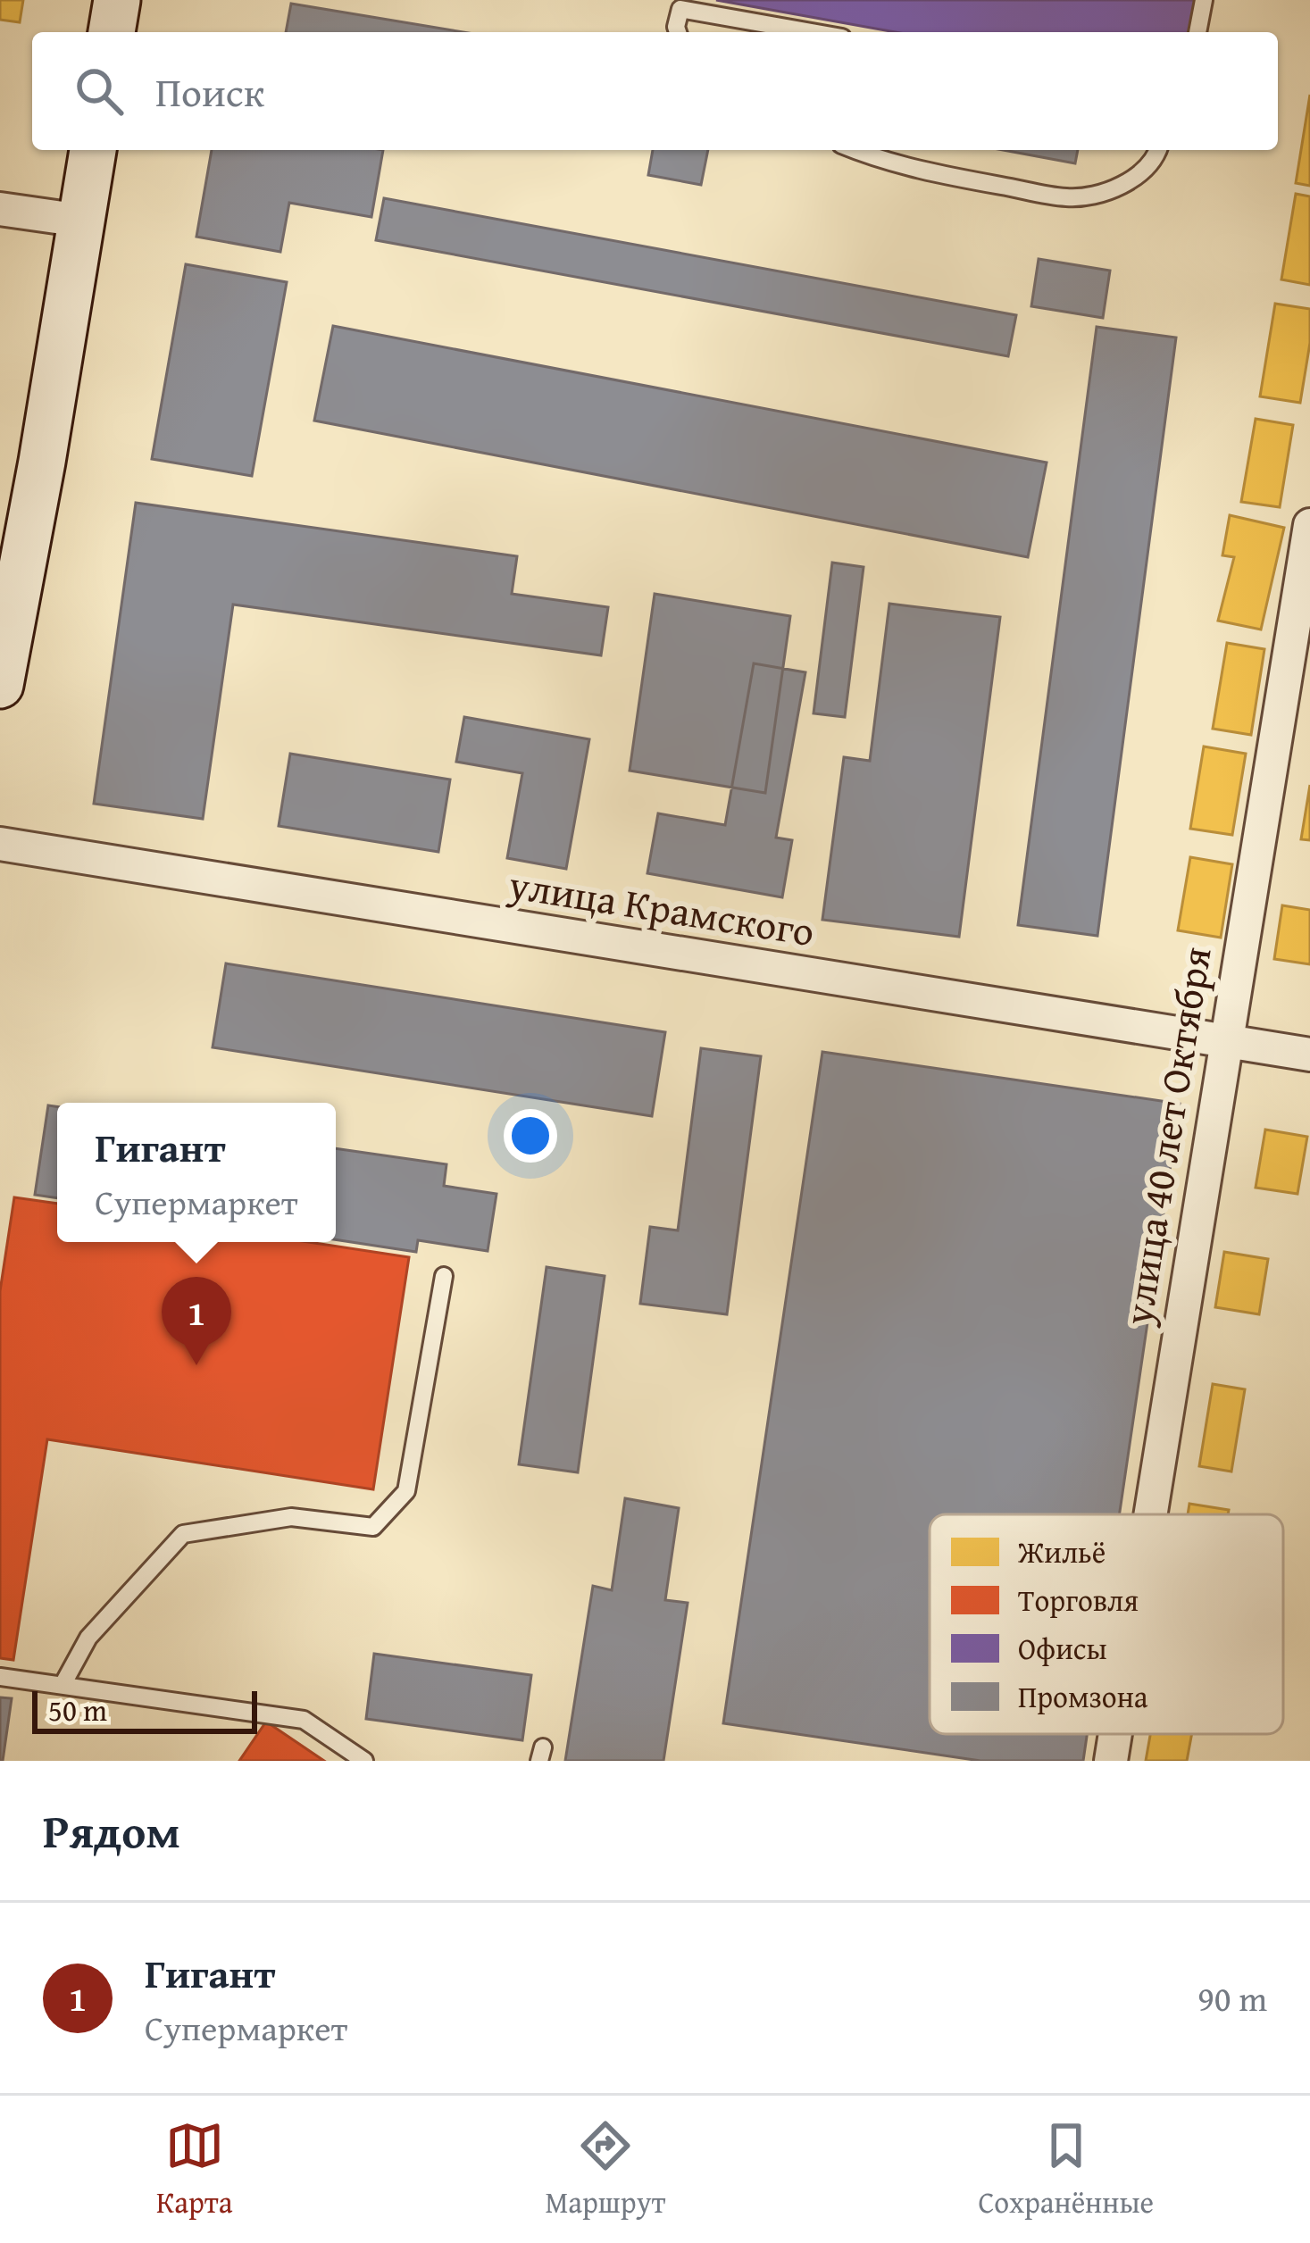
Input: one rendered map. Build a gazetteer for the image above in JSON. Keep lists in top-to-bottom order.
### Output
{
  "streets": {
    "street": ["улица Крамского", "улица 40 лет Октября"]
  },
  "crossings": [
    ["улица Крамского", "улица 40 лет Октября"]
  ],
  "legend": [
    "Жильё",
    "Торговля",
    "Офисы",
    "Промзона"
  ],
  "scale_bar": "50 m",
  "page": {
    "search": "Поиск",
    "popup": ["Гигант", "Супермаркет"],
    "pins": "1",
    "scale": "50 m",
    "heading": "Рядом",
    "list": [
      {
        "mark": "1",
        "name": "Гигант",
        "note": "Супермаркет",
        "value": "90 m"
      }
    ],
    "nav": ["Карта", "Маршрут", "Сохранённые"]
  }
}
